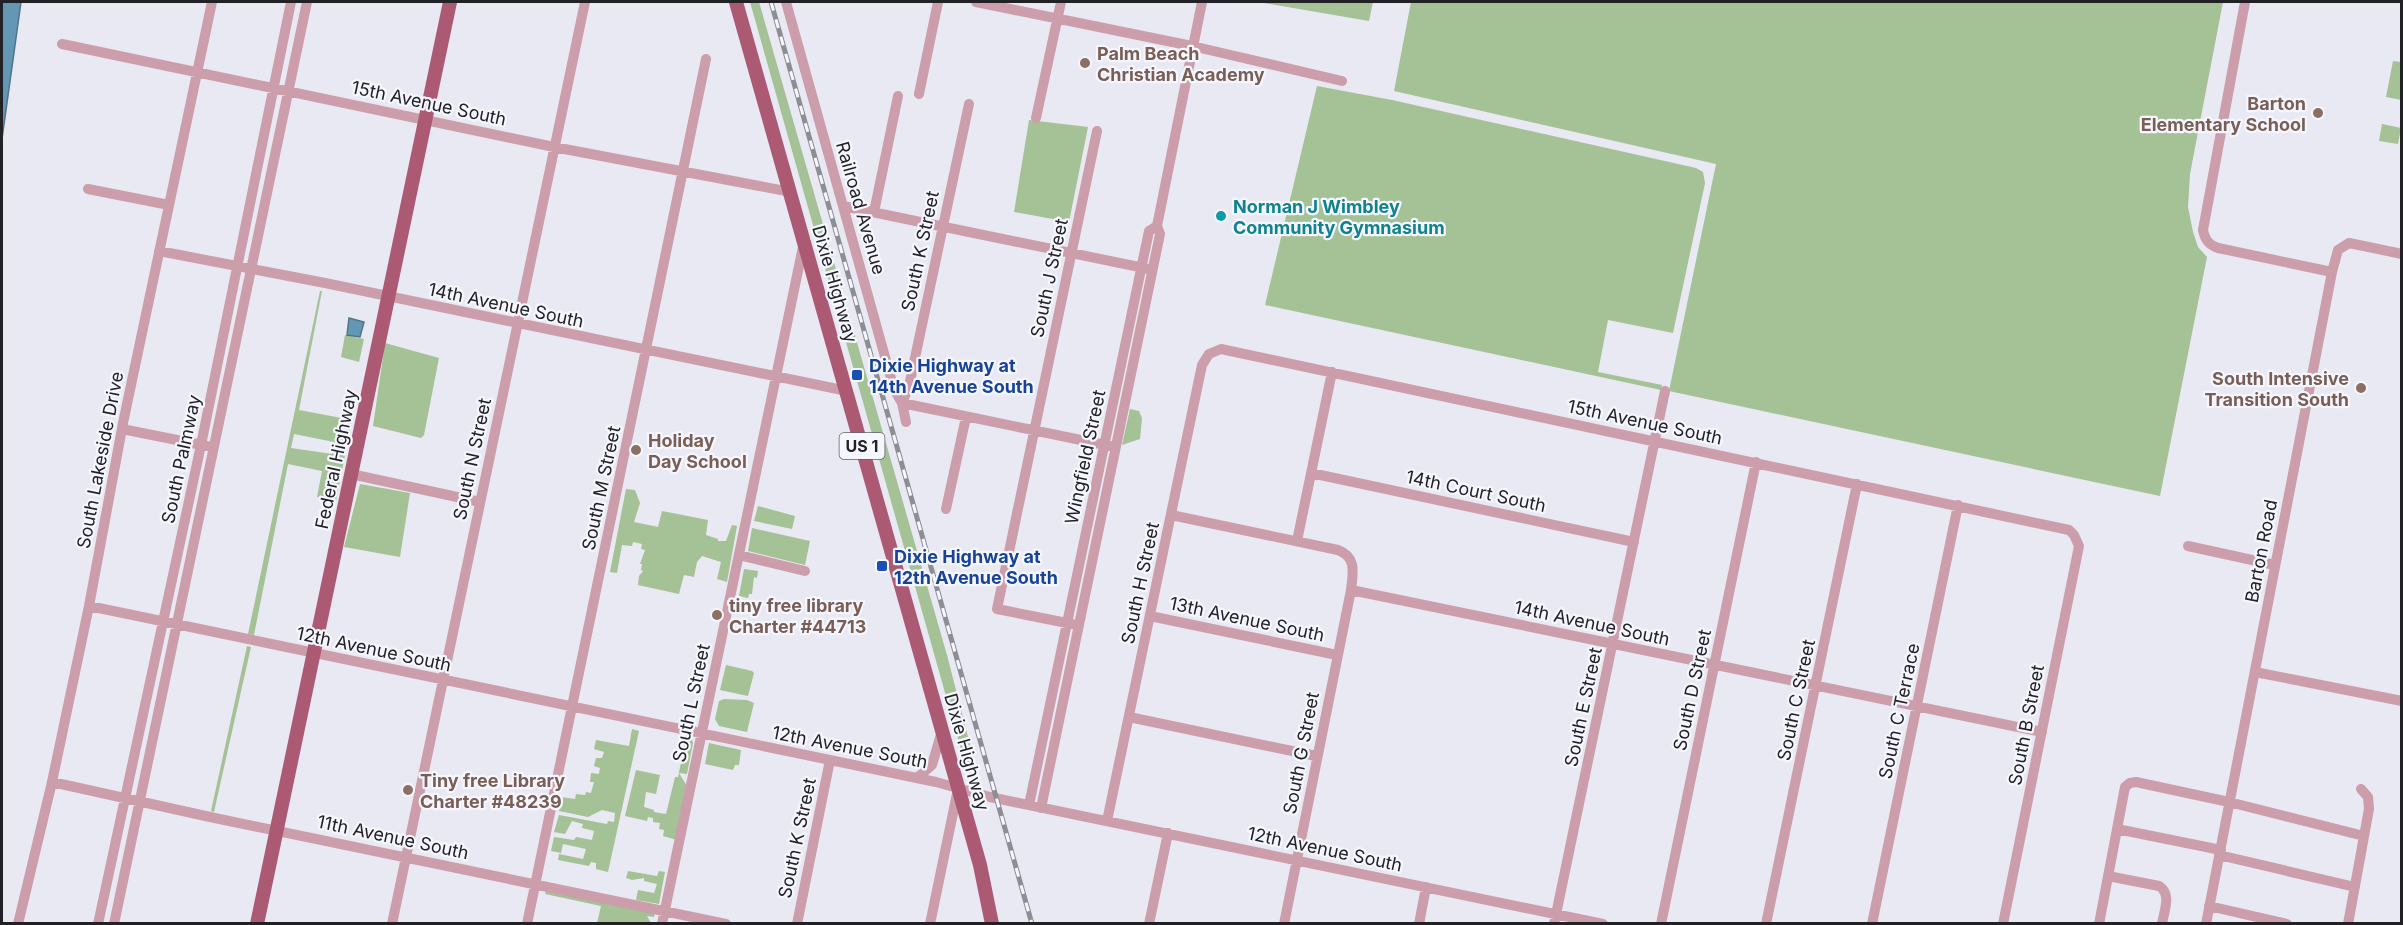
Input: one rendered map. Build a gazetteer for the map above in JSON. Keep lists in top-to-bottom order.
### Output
{
  "streets": {
    "main road": ["Dixie Highway", "US 1", "Federal Highway"],
    "street": [
      "15th Avenue South",
      "Railroad Avenue",
      "South K Street",
      "South J Street",
      "14th Avenue South",
      "Wingfield Street",
      "South Palmway",
      "South N Street",
      "South Lakeside Drive",
      "South M Street",
      "14th Court South",
      "Barton Road",
      "South H Street",
      "13th Avenue South",
      "12th Avenue South",
      "South D Street",
      "South C Street",
      "South L Street",
      "South E Street",
      "South C Terrace",
      "South B Street",
      "South G Street",
      "11th Avenue South"
    ]
  },
  "crossings": [
    ["15th Avenue South", "Dixie Highway"],
    ["15th Avenue South", "South Palmway"],
    ["15th Avenue South", "Federal Highway"],
    ["15th Avenue South", "South N Street"],
    ["15th Avenue South", "South Lakeside Drive"],
    ["15th Avenue South", "South M Street"],
    ["15th Avenue South", "South H Street"],
    ["15th Avenue South", "South D Street"],
    ["15th Avenue South", "South C Street"],
    ["15th Avenue South", "South E Street"],
    ["15th Avenue South", "South C Terrace"],
    ["15th Avenue South", "South B Street"],
    ["Railroad Avenue", "South K Street"],
    ["South K Street", "12th Avenue South"],
    ["South J Street", "Wingfield Street"],
    ["Dixie Highway", "14th Avenue South"],
    ["Dixie Highway", "12th Avenue South"],
    ["Dixie Highway", "South L Street"],
    ["14th Avenue South", "South Palmway"],
    ["14th Avenue South", "Federal Highway"],
    ["14th Avenue South", "South N Street"],
    ["14th Avenue South", "South Lakeside Drive"],
    ["14th Avenue South", "South M Street"],
    ["14th Avenue South", "South D Street"],
    ["14th Avenue South", "South C Street"],
    ["14th Avenue South", "South L Street"],
    ["14th Avenue South", "South E Street"],
    ["14th Avenue South", "South C Terrace"],
    ["14th Avenue South", "South B Street"],
    ["14th Avenue South", "South G Street"],
    ["Wingfield Street", "12th Avenue South"],
    ["South Palmway", "12th Avenue South"],
    ["South Palmway", "11th Avenue South"],
    ["Federal Highway", "12th Avenue South"],
    ["Federal Highway", "11th Avenue South"],
    ["South N Street", "12th Avenue South"],
    ["South N Street", "11th Avenue South"],
    ["South Lakeside Drive", "12th Avenue South"],
    ["South Lakeside Drive", "11th Avenue South"],
    ["South M Street", "12th Avenue South"],
    ["South M Street", "11th Avenue South"],
    ["14th Court South", "South E Street"],
    ["South H Street", "13th Avenue South"],
    ["South H Street", "12th Avenue South"],
    ["13th Avenue South", "South G Street"],
    ["12th Avenue South", "South L Street"],
    ["12th Avenue South", "South E Street"],
    ["12th Avenue South", "South G Street"],
    ["South L Street", "11th Avenue South"]
  ],
  "places": {
    "other": [
      "Palm Beach Christian Academy",
      "Barton Elementary School",
      "Norman J Wimbley Community Gymnasium",
      "South Intensive Transition South",
      "Holiday Day School",
      "tiny free library Charter #44713",
      "Tiny free Library Charter #48239"
    ],
    "transit": ["Dixie Highway at 14th Avenue South", "Dixie Highway at 12th Avenue South"]
  }
}
